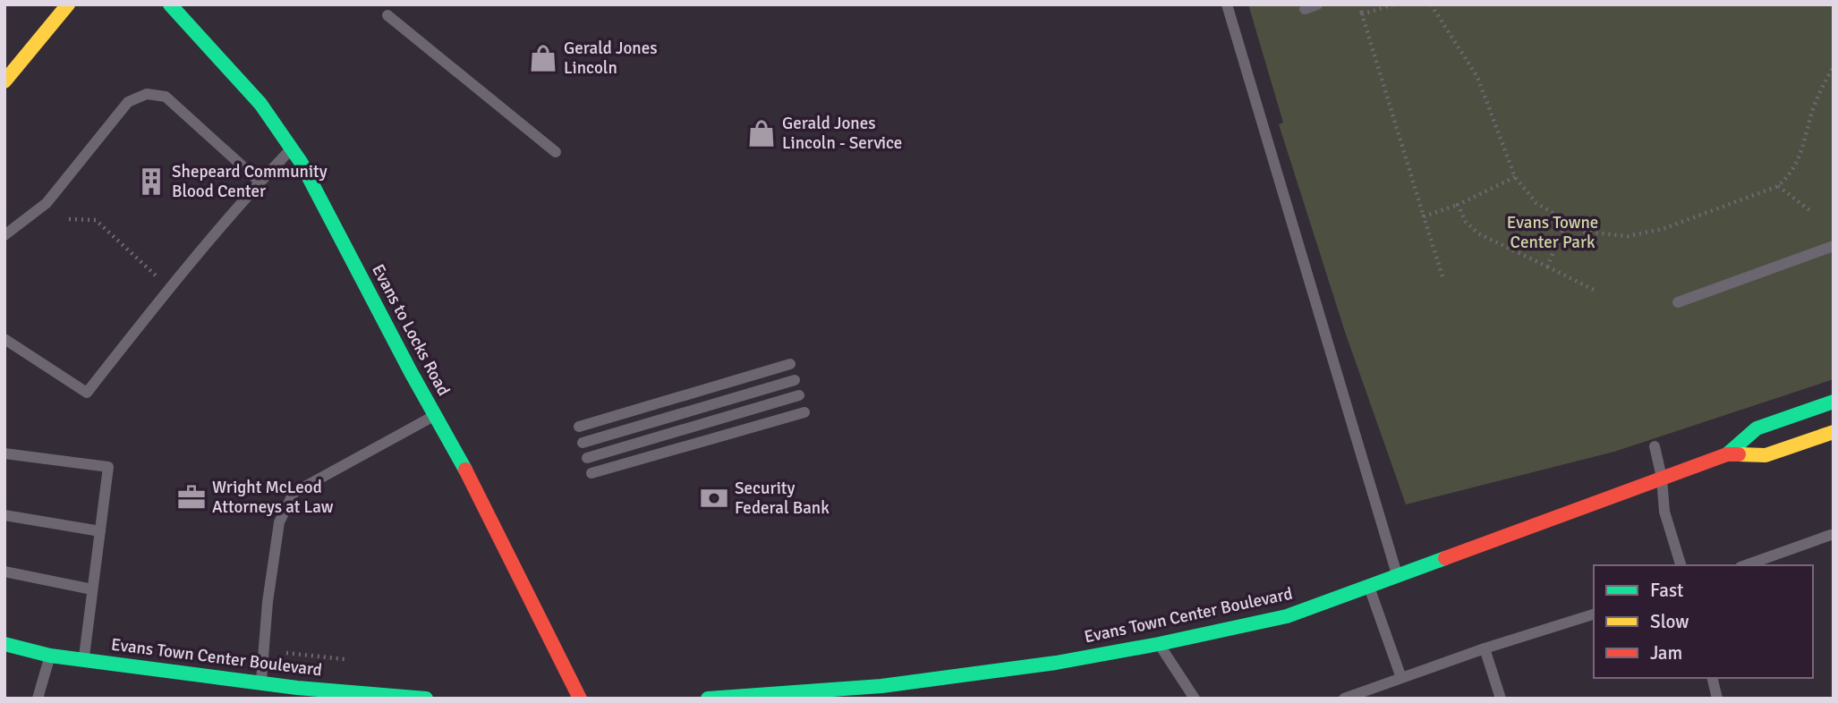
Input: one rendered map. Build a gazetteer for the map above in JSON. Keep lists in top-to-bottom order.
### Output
{
  "streets": {
    "street": ["Evans to Locks Road", "Evans Town Center Boulevard"]
  },
  "parks": ["Evans Towne Center Park"],
  "places": {
    "shop": ["Gerald Jones Lincoln", "Gerald Jones Lincoln - Service"],
    "building": ["Shepeard Community Blood Center"],
    "office": ["Wright McLeod Attorneys at Law"],
    "bank": ["Security Federal Bank"]
  },
  "legend": ["Fast", "Slow", "Jam"]
}
